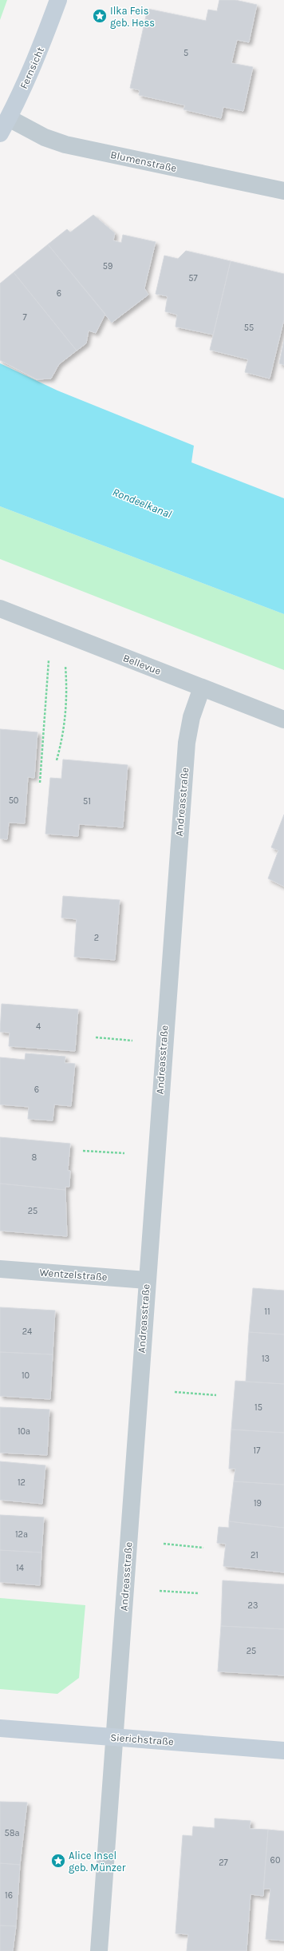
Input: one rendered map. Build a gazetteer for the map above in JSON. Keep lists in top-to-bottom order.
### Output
{
  "streets": {
    "main road": ["Fernsicht", "Sierichstraße"],
    "street": [
      "Blumenstraße",
      "Bellevue",
      "Andreasstraße",
      "Wentzelstraße"
    ]
  },
  "crossings": [
    ["Fernsicht", "Blumenstraße"],
    ["Bellevue", "Andreasstraße"],
    ["Andreasstraße", "Wentzelstraße"],
    ["Andreasstraße", "Sierichstraße"]
  ],
  "water": ["Rondeelkanal"],
  "places": {
    "place": ["Ilka Feis geb. Hess", "Alice Insel geb. Münzer"]
  },
  "house_numbers": [
    "5",
    "59",
    "57",
    "6",
    "7",
    "55",
    "50",
    "51",
    "2",
    "4",
    "6",
    "8",
    "25",
    "11",
    "24",
    "13",
    "10",
    "15",
    "10a",
    "17",
    "12",
    "19",
    "12a",
    "21",
    "14",
    "23",
    "25",
    "58a",
    "60",
    "27",
    "16"
  ]
}
